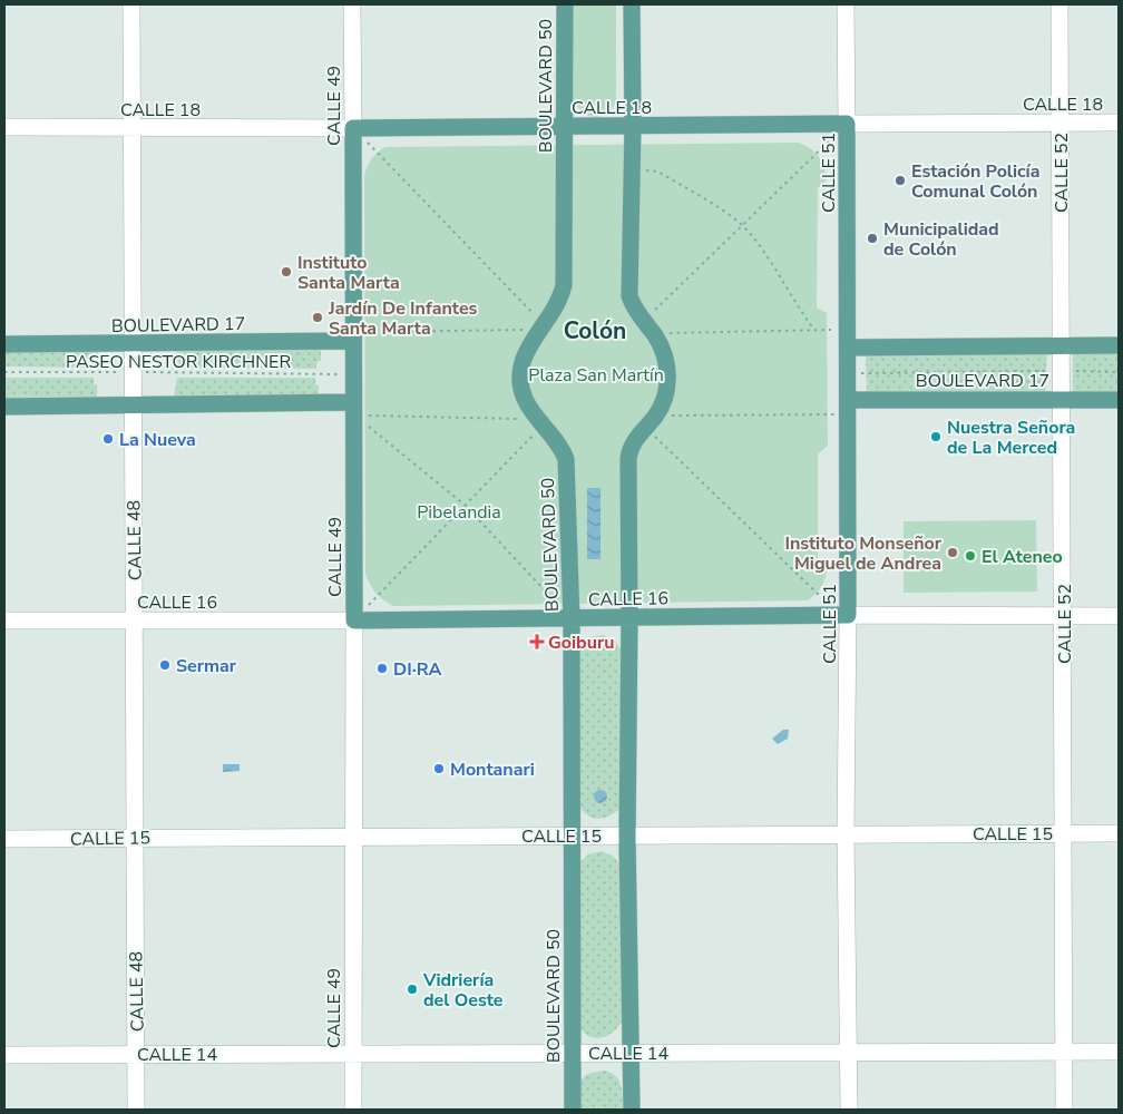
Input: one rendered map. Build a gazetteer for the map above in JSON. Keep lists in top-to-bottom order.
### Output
{
  "streets": {
    "main road": [
      "BOULEVARD 50",
      "CALLE 18",
      "CALLE 49",
      "CALLE 51",
      "BOULEVARD 17",
      "CALLE 16"
    ],
    "street": [
      "CALLE 52",
      "CALLE 48",
      "CALLE 15",
      "CALLE 14"
    ],
    "path": ["PASEO NESTOR KIRCHNER"]
  },
  "crossings": [
    ["BOULEVARD 50", "CALLE 18"],
    ["BOULEVARD 50", "CALLE 16"],
    ["BOULEVARD 50", "CALLE 15"],
    ["BOULEVARD 50", "CALLE 14"],
    ["CALLE 18", "CALLE 49"],
    ["CALLE 18", "CALLE 51"],
    ["CALLE 18", "CALLE 52"],
    ["CALLE 18", "CALLE 48"],
    ["CALLE 49", "BOULEVARD 17"],
    ["CALLE 49", "PASEO NESTOR KIRCHNER"],
    ["CALLE 49", "CALLE 16"],
    ["CALLE 49", "CALLE 15"],
    ["CALLE 49", "CALLE 14"],
    ["CALLE 51", "BOULEVARD 17"],
    ["CALLE 51", "CALLE 16"],
    ["CALLE 51", "CALLE 15"],
    ["CALLE 51", "CALLE 14"],
    ["CALLE 52", "BOULEVARD 17"],
    ["CALLE 52", "CALLE 16"],
    ["CALLE 52", "CALLE 15"],
    ["CALLE 52", "CALLE 14"],
    ["BOULEVARD 17", "CALLE 48"],
    ["PASEO NESTOR KIRCHNER", "CALLE 48"],
    ["CALLE 48", "CALLE 16"],
    ["CALLE 48", "CALLE 15"],
    ["CALLE 48", "CALLE 14"]
  ],
  "districts": ["Colón"],
  "parks": ["Plaza San Martín", "Pibelandia"],
  "places": {
    "other": [
      "Estación Policía Comunal Colón",
      "Municipalidad de Colón",
      "Instituto Santa Marta",
      "Jardín De Infantes Santa Marta",
      "Nuestra Señora de La Merced",
      "La Nueva",
      "Instituto Monseñor Miguel de Andrea",
      "El Ateneo",
      "Sermar",
      "DI·RA",
      "Montanari",
      "Vidriería del Oeste"
    ],
    "health": ["Goiburu"]
  }
}
